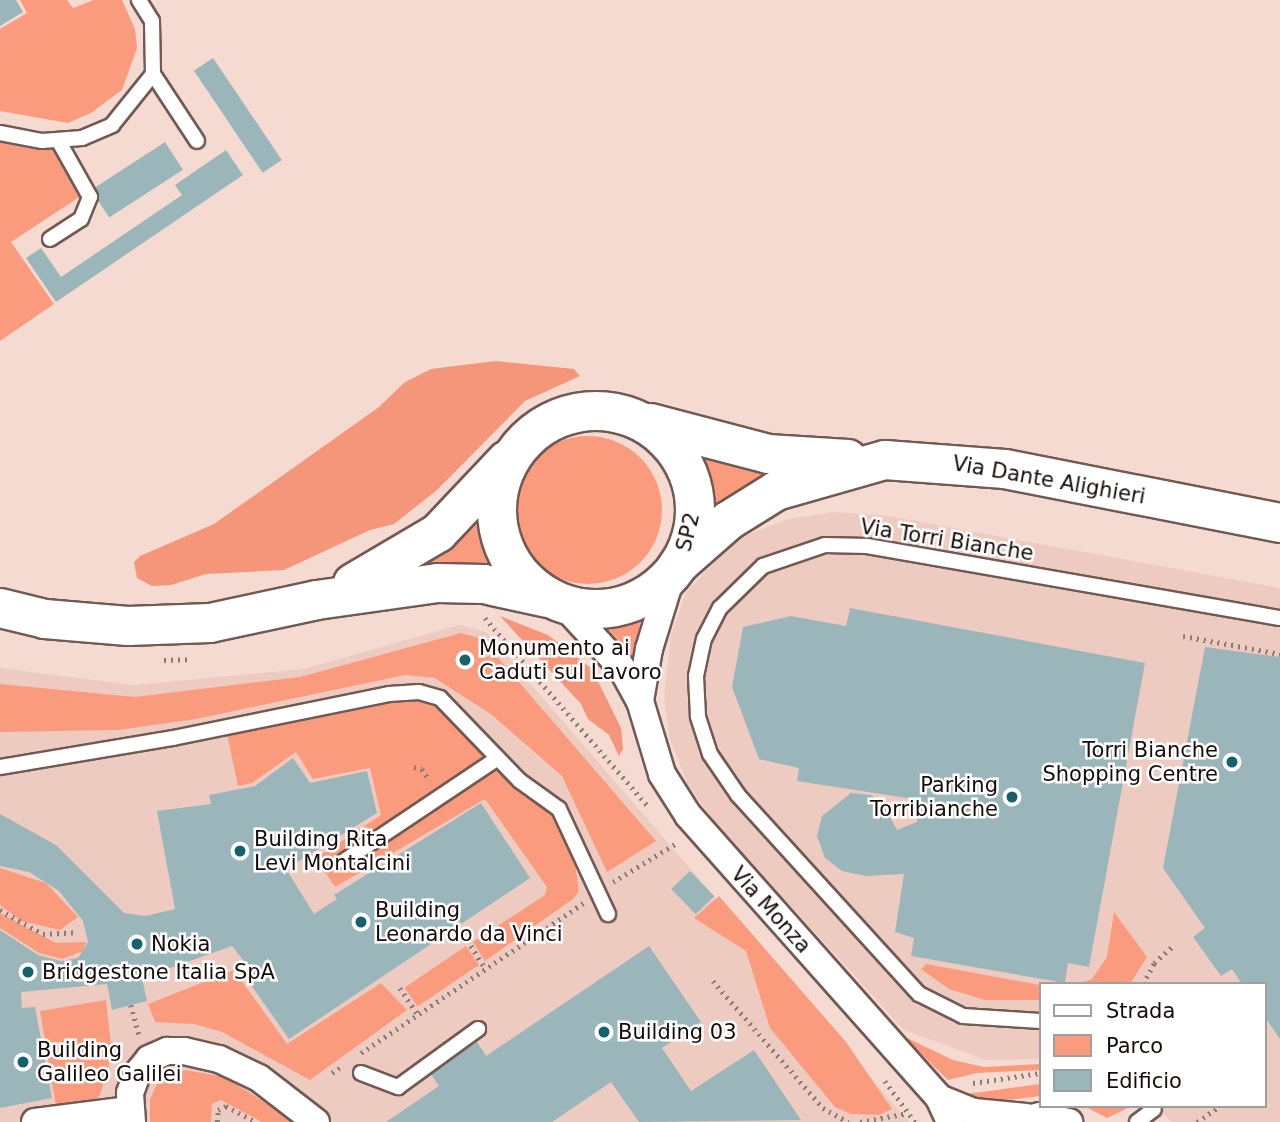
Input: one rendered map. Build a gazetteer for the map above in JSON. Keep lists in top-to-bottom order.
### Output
{
  "streets": {
    "main road": ["Via Dante Alighieri", "SP2"],
    "street": ["Via Monza"],
    "lane": ["Via Torri Bianche"]
  },
  "crossings": [
    ["Via Dante Alighieri", "SP2"]
  ],
  "places": [
    "Monumento ai Caduti sul Lavoro",
    "Torri Bianche Shopping Centre",
    "Parking Torribianche",
    "Building Rita Levi Montalcini",
    "Building Leonardo da Vinci",
    "Nokia",
    "Bridgestone Italia SpA",
    "Building 03",
    "Building Galileo Galilei"
  ],
  "legend": ["Strada", "Parco", "Edificio"]
}
